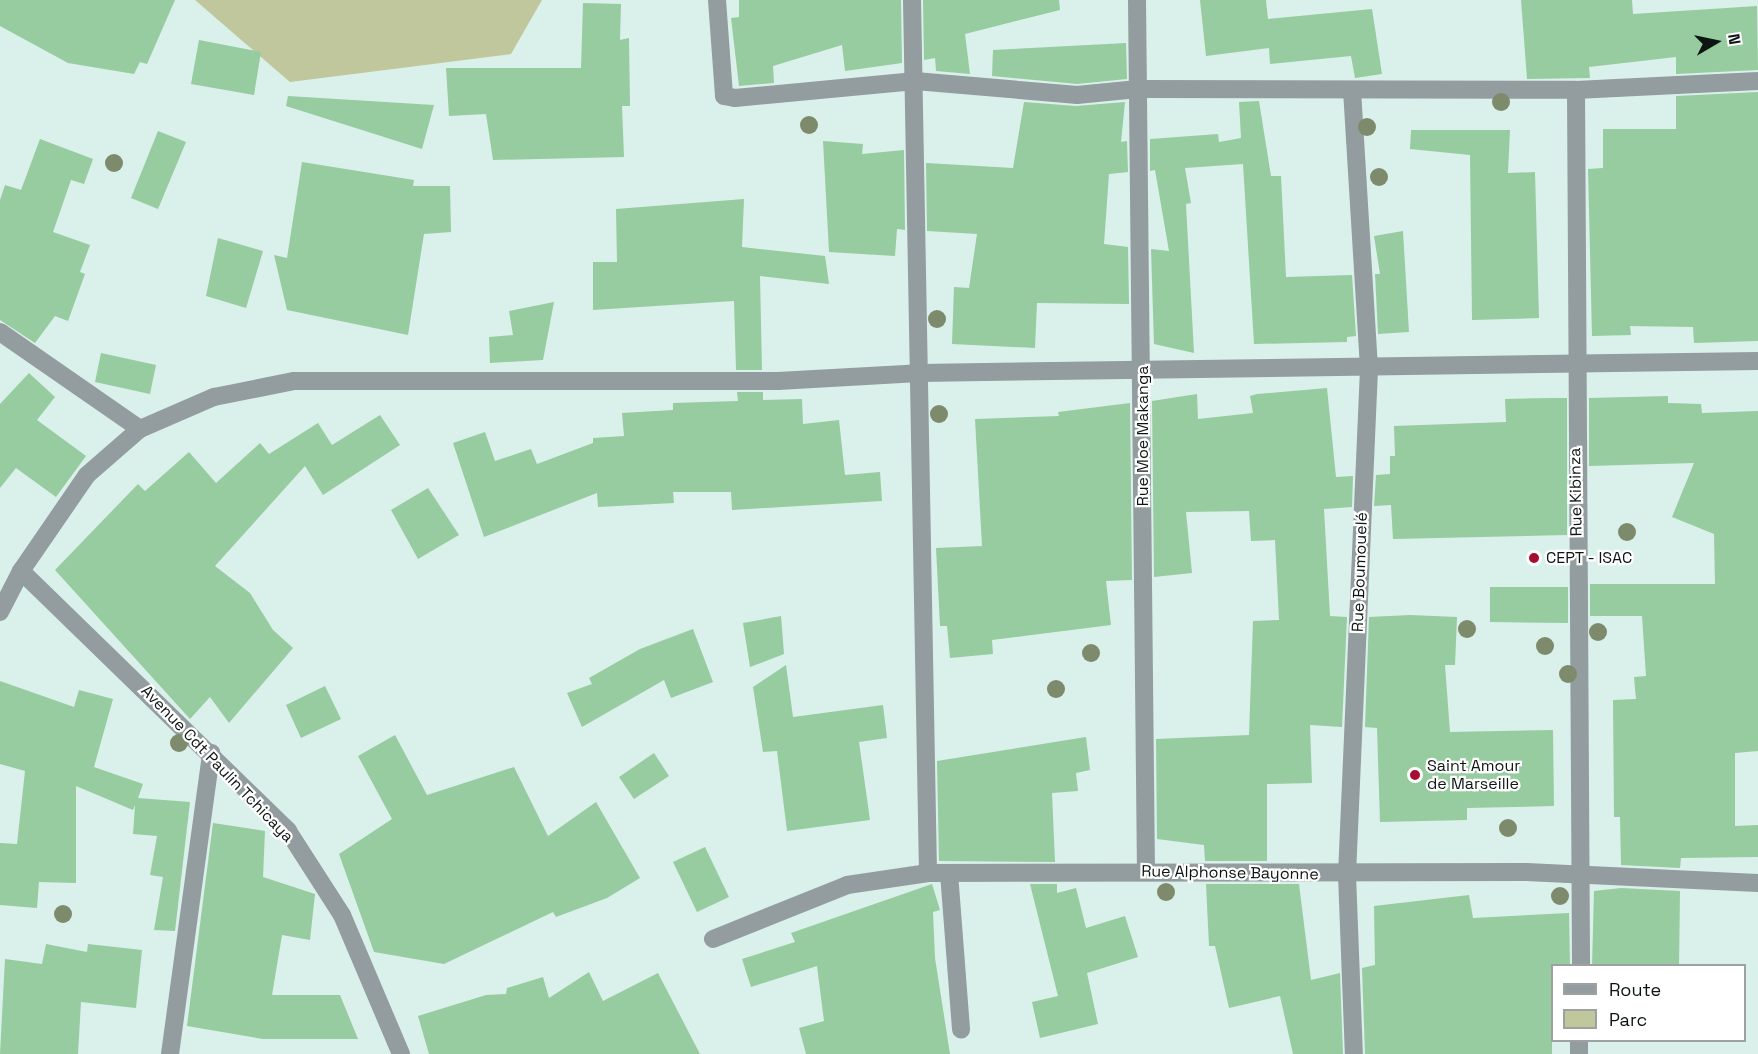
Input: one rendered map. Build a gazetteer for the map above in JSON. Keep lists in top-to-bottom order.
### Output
{
  "streets": {
    "street": [
      "Rue Moe Makanga",
      "Rue Kibinza",
      "Rue Boumouelé",
      "Avenue Cdt Paulin Tchicaya",
      "Rue Alphonse Bayonne"
    ]
  },
  "crossings": [
    ["Rue Moe Makanga", "Rue Alphonse Bayonne"],
    ["Rue Kibinza", "Rue Alphonse Bayonne"],
    ["Rue Boumouelé", "Rue Alphonse Bayonne"]
  ],
  "places": ["CEPT - ISAC", "Saint Amour de Marseille"],
  "legend": ["Route", "Parc"],
  "north": "right"
}
